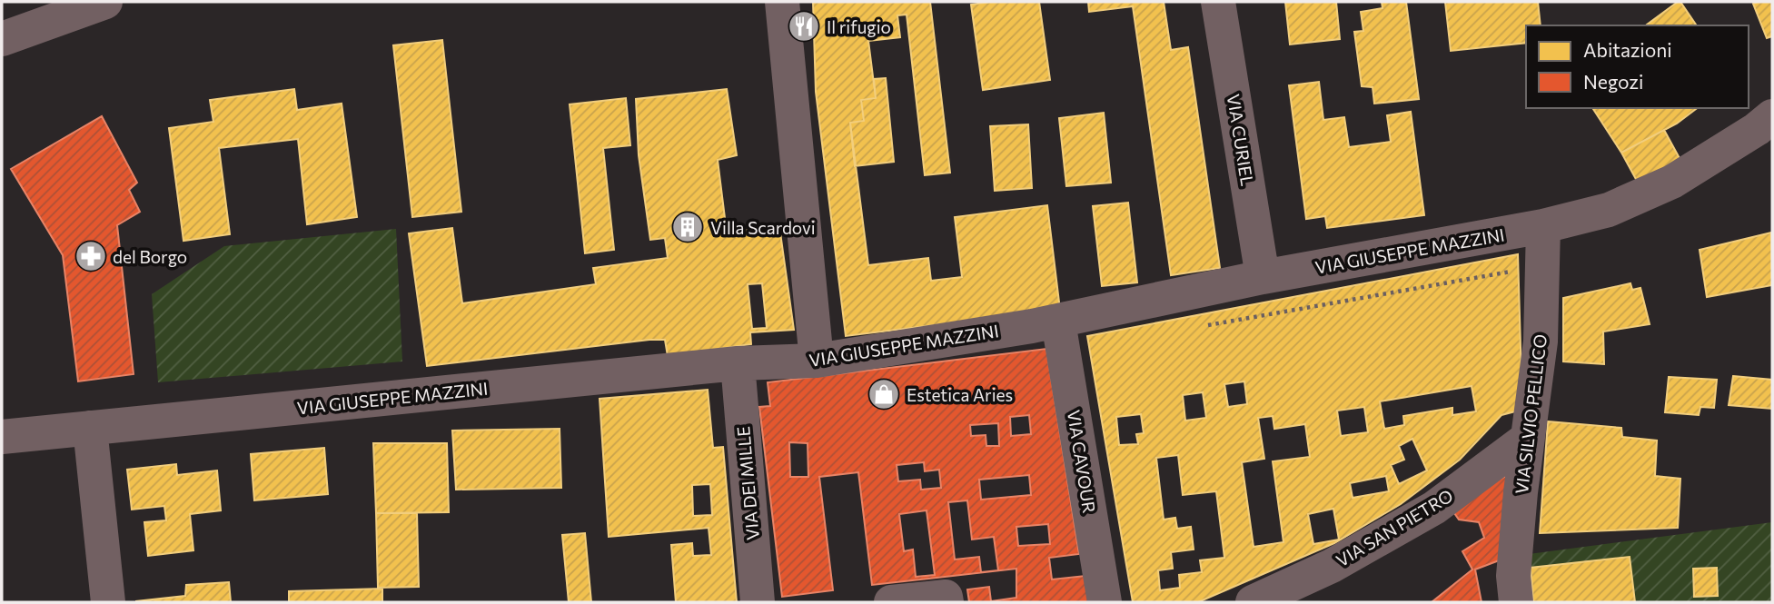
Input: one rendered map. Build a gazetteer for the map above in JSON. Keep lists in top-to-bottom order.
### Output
{
  "streets": {
    "street": [
      "VIA CURIEL",
      "VIA GIUSEPPE MAZZINI",
      "VIA SILVIO PELLICO",
      "VIA CAVOUR",
      "VIA DEI MILLE",
      "VIA SAN PIETRO"
    ]
  },
  "crossings": [
    ["VIA CURIEL", "VIA GIUSEPPE MAZZINI"],
    ["VIA GIUSEPPE MAZZINI", "VIA SILVIO PELLICO"],
    ["VIA GIUSEPPE MAZZINI", "VIA CAVOUR"],
    ["VIA GIUSEPPE MAZZINI", "VIA DEI MILLE"],
    ["VIA SILVIO PELLICO", "VIA SAN PIETRO"]
  ],
  "places": {
    "restaurant": ["Il rifugio"],
    "building": ["Villa Scardovi"],
    "pharmacy": ["del Borgo"],
    "shop": ["Estetica Aries"]
  },
  "legend": ["Abitazioni", "Negozi"]
}
